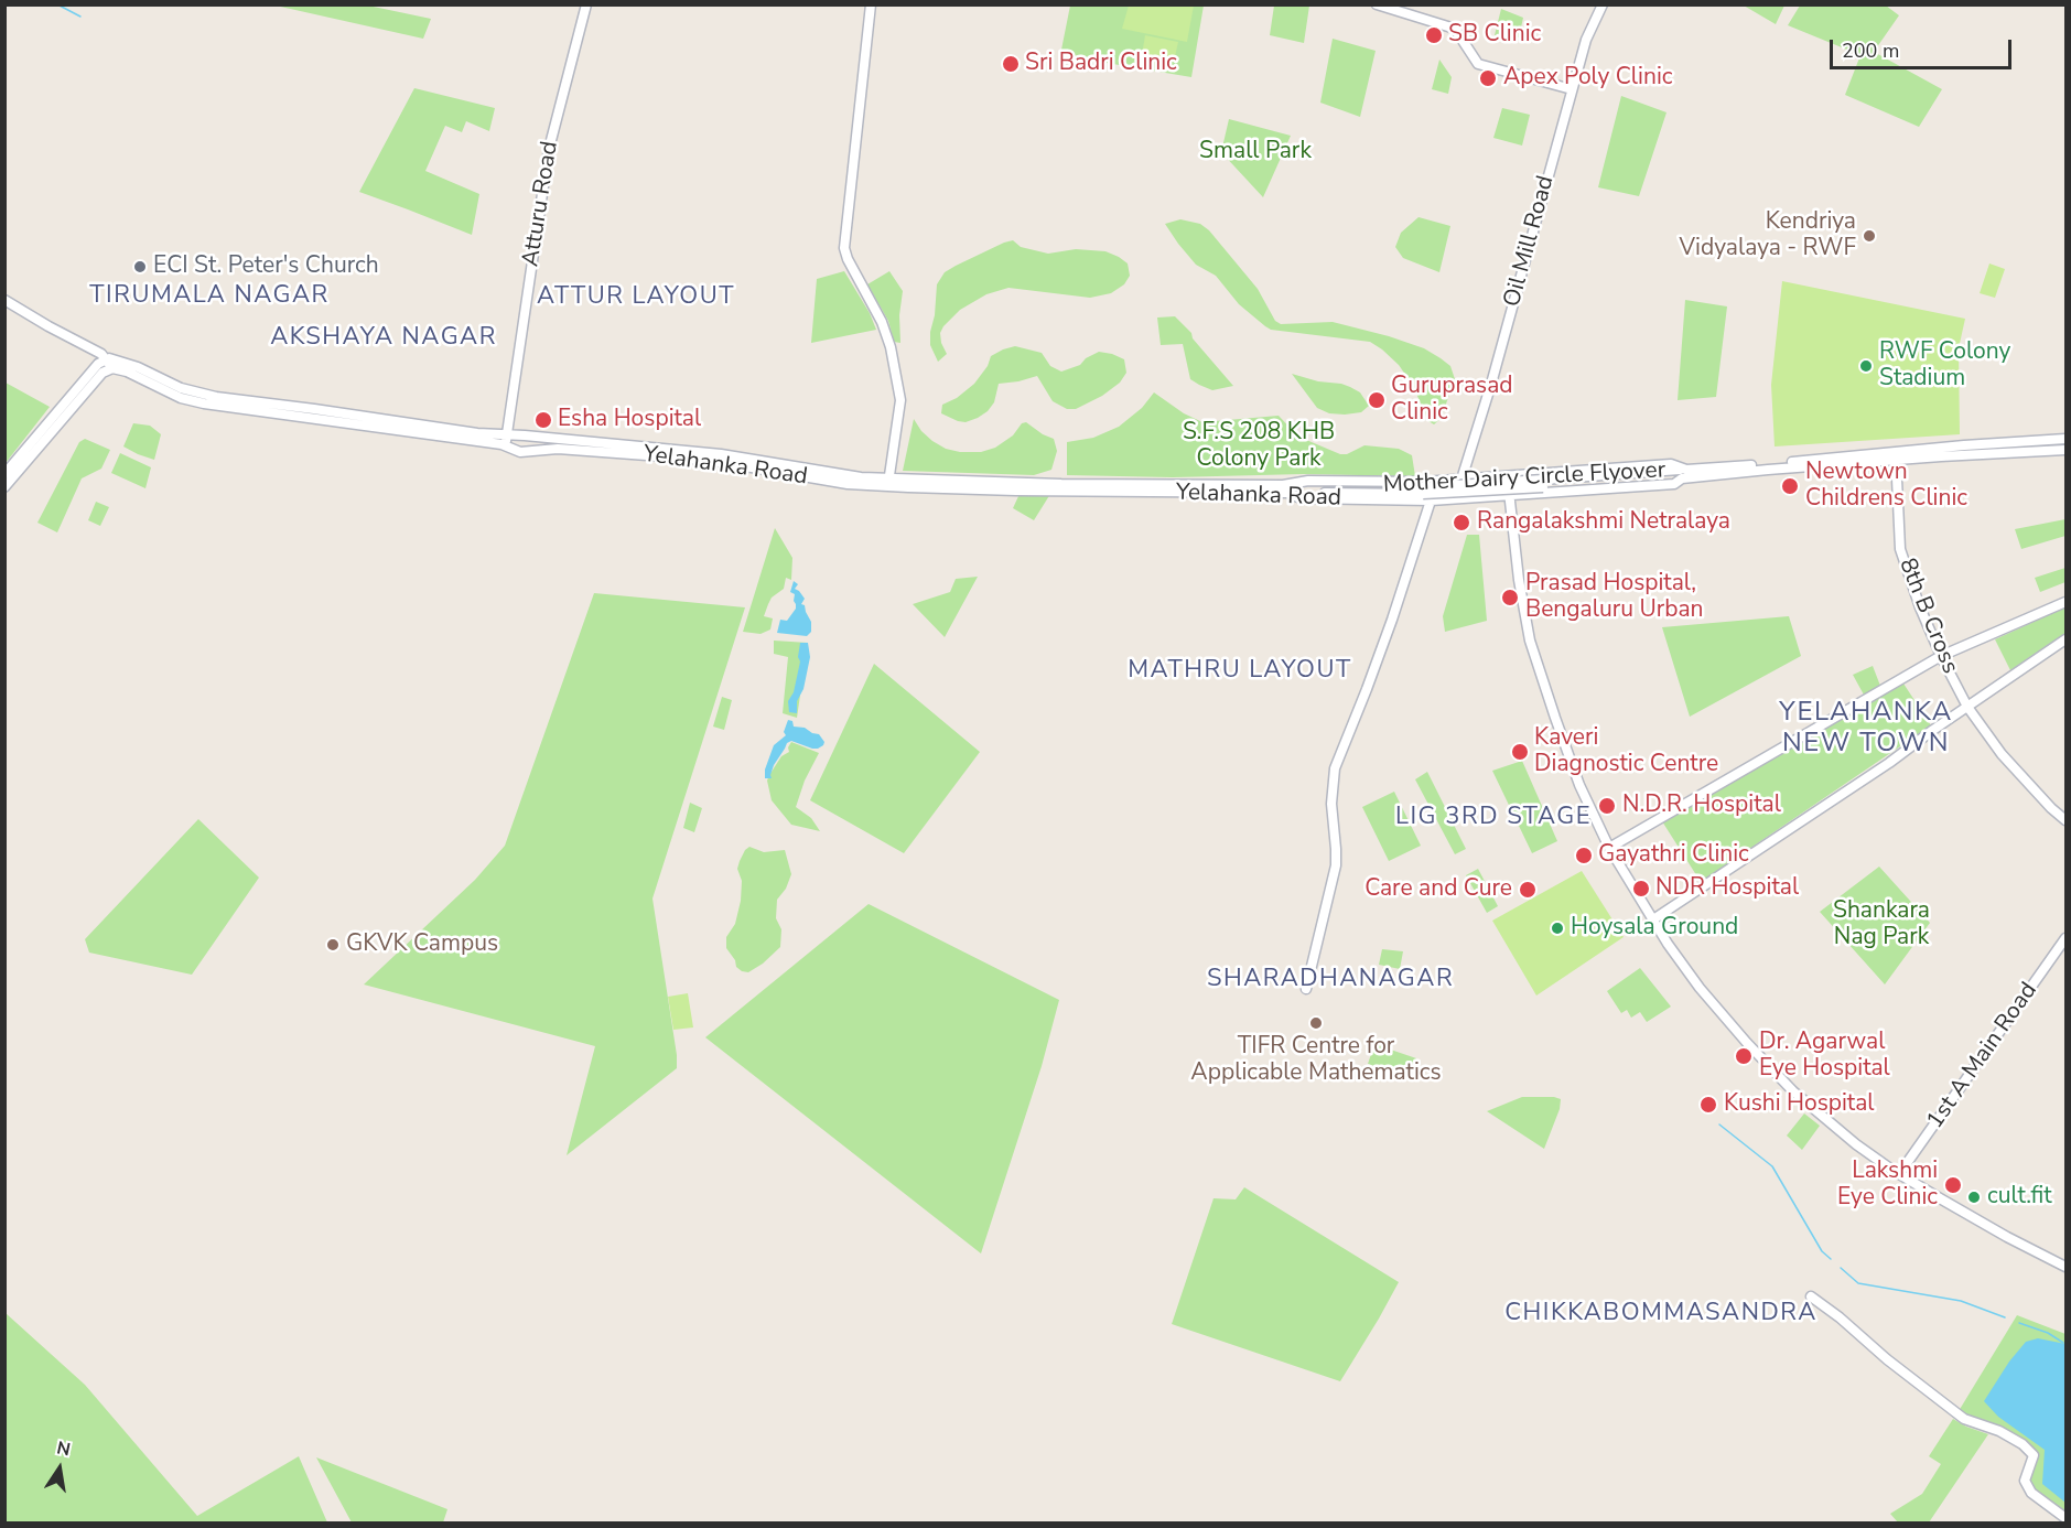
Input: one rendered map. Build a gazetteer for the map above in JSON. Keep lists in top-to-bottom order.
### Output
{
  "streets": {
    "main road": [
      "Atturu Road",
      "Oil Mill Road",
      "Yelahanka Road",
      "Mother Dairy Circle Flyover",
      "8th B Cross",
      "1st A Main Road"
    ]
  },
  "crossings": [
    ["Atturu Road", "Yelahanka Road"],
    ["Yelahanka Road", "Mother Dairy Circle Flyover"]
  ],
  "districts": [
    "TIRUMALA NAGAR",
    "ATTUR LAYOUT",
    "AKSHAYA NAGAR",
    "MATHRU LAYOUT",
    "YELAHANKA NEW TOWN",
    "LIG 3RD STAGE",
    "SHARADHANAGAR",
    "CHIKKABOMMASANDRA"
  ],
  "parks": ["Small Park", "S.F.S 208 KHB Colony Park", "Shankara Nag Park"],
  "places": [
    "SB Clinic",
    "Sri Badri Clinic",
    "Apex Poly Clinic",
    "Kendriya Vidyalaya - RWF",
    "ECI St. Peter's Church",
    "RWF Colony Stadium",
    "Guruprasad Clinic",
    "Esha Hospital",
    "Newtown Childrens Clinic",
    "Rangalakshmi Netralaya",
    "Prasad Hospital, Bengaluru Urban",
    "Kaveri Diagnostic Centre",
    "N.D.R. Hospital",
    "Gayathri Clinic",
    "NDR Hospital",
    "Care and Cure",
    "Hoysala Ground",
    "GKVK Campus",
    "TIFR Centre for Applicable Mathematics",
    "Dr. Agarwal Eye Hospital",
    "Kushi Hospital",
    "Lakshmi Eye Clinic",
    "cult.fit"
  ],
  "scale_bar": "200 m",
  "north": "top"
}
